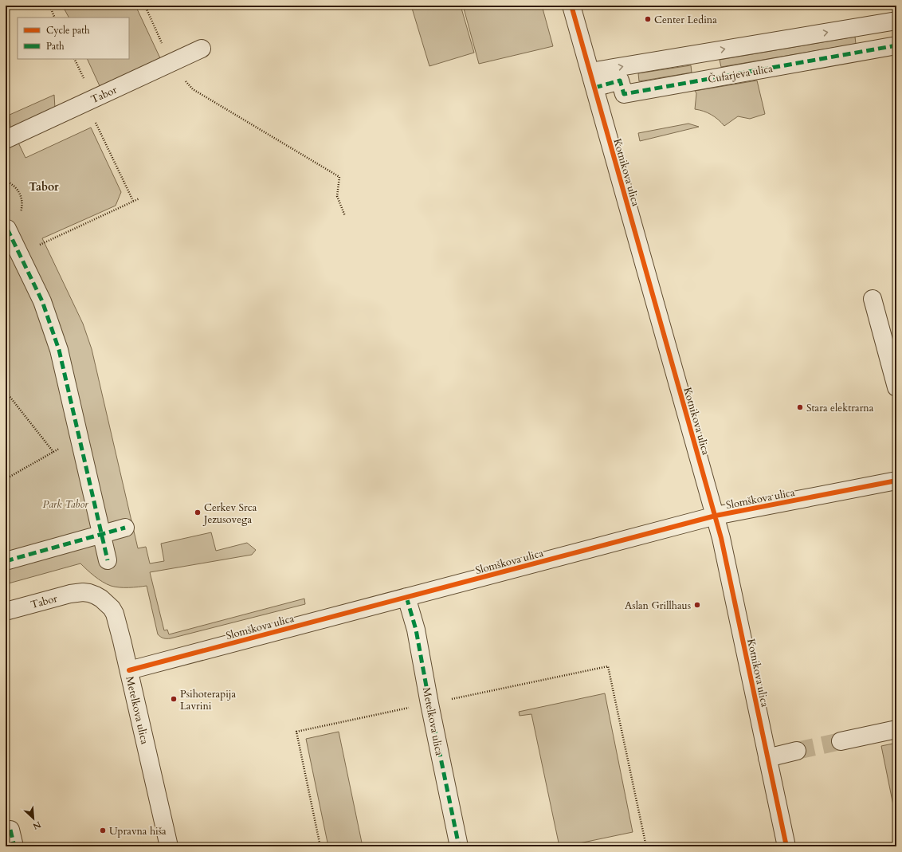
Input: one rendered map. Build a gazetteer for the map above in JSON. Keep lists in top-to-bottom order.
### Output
{
  "streets": {
    "street": [
      "Čufarjeva ulica",
      "Tabor",
      "Kotnikova ulica",
      "Slomškova ulica",
      "Metelkova ulica"
    ]
  },
  "crossings": [
    ["Čufarjeva ulica", "Kotnikova ulica"],
    ["Tabor", "Metelkova ulica"],
    ["Kotnikova ulica", "Slomškova ulica"],
    ["Slomškova ulica", "Metelkova ulica"]
  ],
  "districts": ["Tabor"],
  "parks": ["Park Tabor"],
  "places": [
    "Center Ledina",
    "Stara elektrarna",
    "Cerkev Srca Jezusovega",
    "Aslan Grillhaus",
    "Psihoterapija Lavrini",
    "Upravna hiša"
  ],
  "legend": ["Cycle path", "Path"],
  "north": "bottom right"
}
